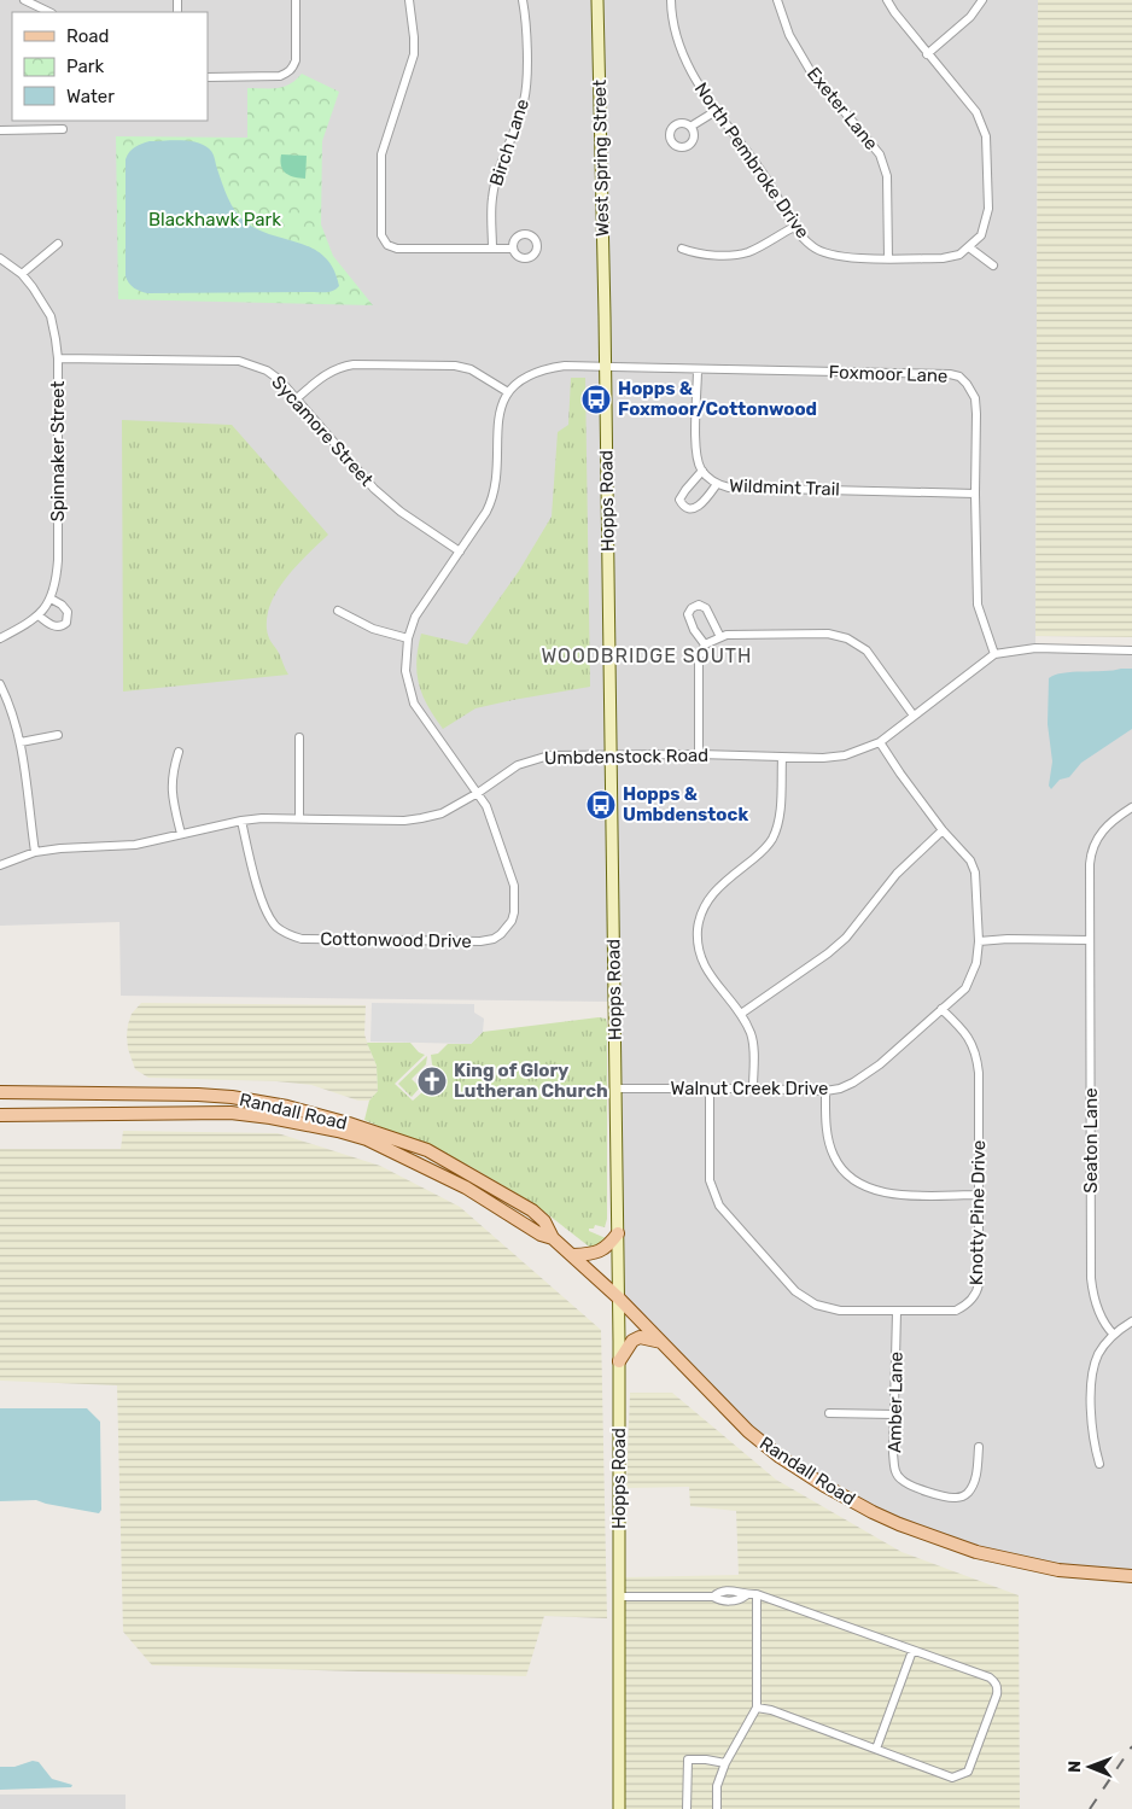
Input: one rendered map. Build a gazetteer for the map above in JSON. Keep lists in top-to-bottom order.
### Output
{
  "streets": {
    "main road": ["West Spring Street", "Hopps Road", "Randall Road"],
    "street": [
      "Exeter Lane",
      "Birch Lane",
      "North Pembroke Drive",
      "Foxmoor Lane",
      "Sycamore Street",
      "Spinnaker Street",
      "Wildmint Trail",
      "Umbdenstock Road",
      "Cottonwood Drive",
      "Walnut Creek Drive",
      "Seaton Lane",
      "Knotty Pine Drive",
      "Amber Lane"
    ]
  },
  "crossings": [
    ["Exeter Lane", "North Pembroke Drive"],
    ["West Spring Street", "Hopps Road"],
    ["Foxmoor Lane", "Wildmint Trail"],
    ["Foxmoor Lane", "Hopps Road"],
    ["Foxmoor Lane", "Umbdenstock Road"],
    ["Sycamore Street", "Spinnaker Street"],
    ["Sycamore Street", "Cottonwood Drive"],
    ["Hopps Road", "Umbdenstock Road"],
    ["Hopps Road", "Walnut Creek Drive"],
    ["Hopps Road", "Randall Road"],
    ["Umbdenstock Road", "Cottonwood Drive"],
    ["Umbdenstock Road", "Walnut Creek Drive"],
    ["Walnut Creek Drive", "Knotty Pine Drive"],
    ["Knotty Pine Drive", "Amber Lane"]
  ],
  "districts": ["WOODBRIDGE SOUTH"],
  "parks": ["Blackhawk Park"],
  "places": {
    "bus stop": ["Hopps & Foxmoor/Cottonwood", "Hopps & Umbdenstock"],
    "church": ["King of Glory Lutheran Church"]
  },
  "legend": ["Road", "Park", "Water"],
  "north": "left"
}
